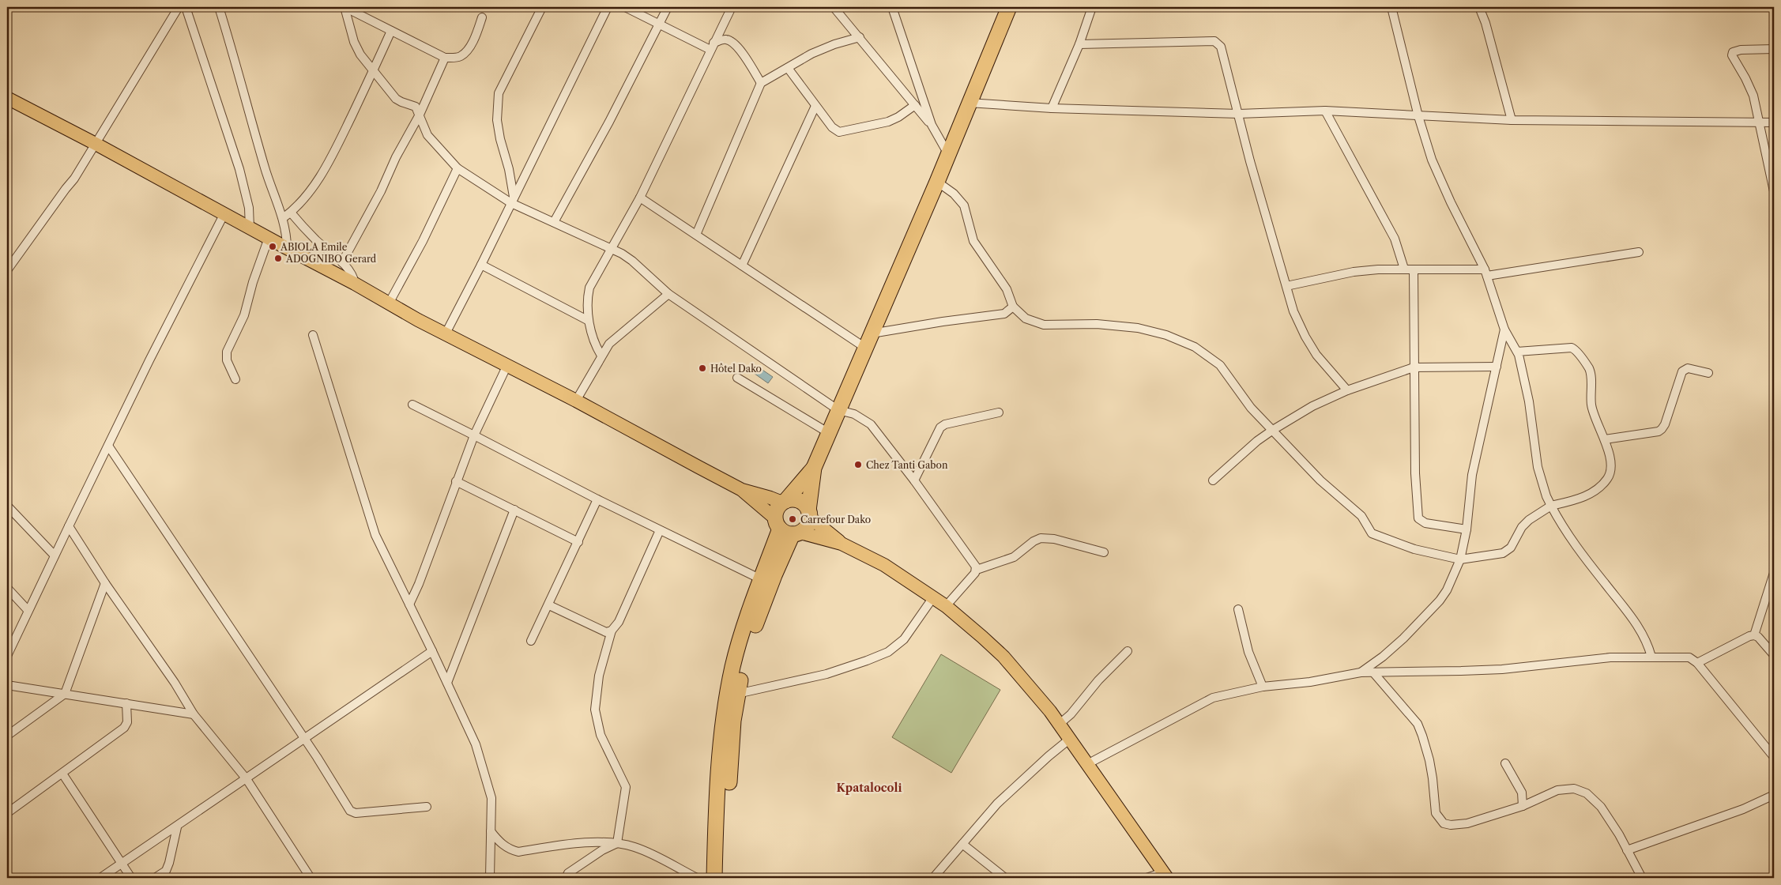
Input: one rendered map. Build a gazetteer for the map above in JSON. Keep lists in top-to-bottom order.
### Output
{
  "districts": ["Kpatalocoli"],
  "places": [
    "ABIOLA Emile",
    "ADOGNIBO Gerard",
    "Hôtel Dako",
    "Chez Tanti Gabon",
    "Carrefour Dako"
  ]
}
